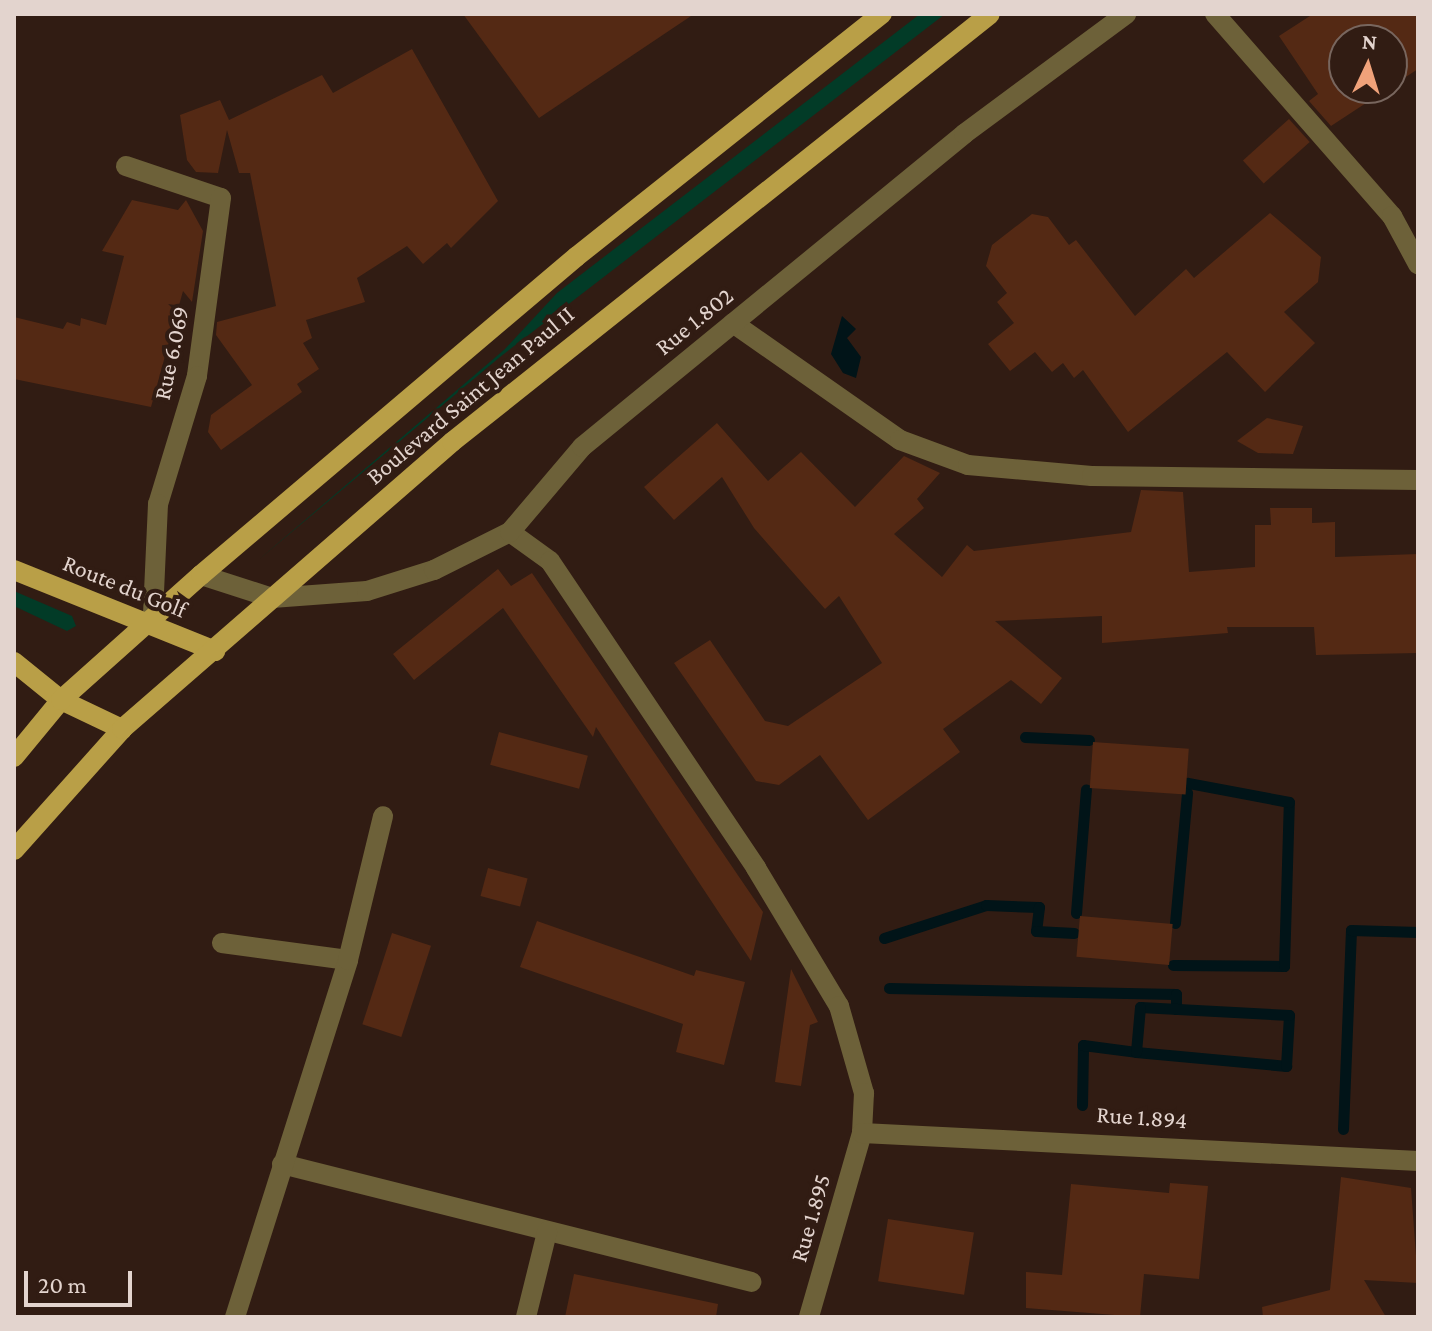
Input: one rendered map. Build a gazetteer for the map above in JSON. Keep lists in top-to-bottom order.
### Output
{
  "streets": {
    "main road": ["Boulevard Saint Jean Paul II", "Route du Golf"],
    "street": [
      "Rue 1.802",
      "Rue 6.069",
      "Rue 1.894",
      "Rue 1.895"
    ]
  },
  "crossings": [
    ["Rue 1.802", "Boulevard Saint Jean Paul II"],
    ["Rue 1.802", "Rue 1.895"],
    ["Rue 6.069", "Boulevard Saint Jean Paul II"],
    ["Rue 6.069", "Route du Golf"],
    ["Boulevard Saint Jean Paul II", "Route du Golf"],
    ["Rue 1.894", "Rue 1.895"]
  ],
  "scale_bar": "20 m",
  "north": "top"
}
